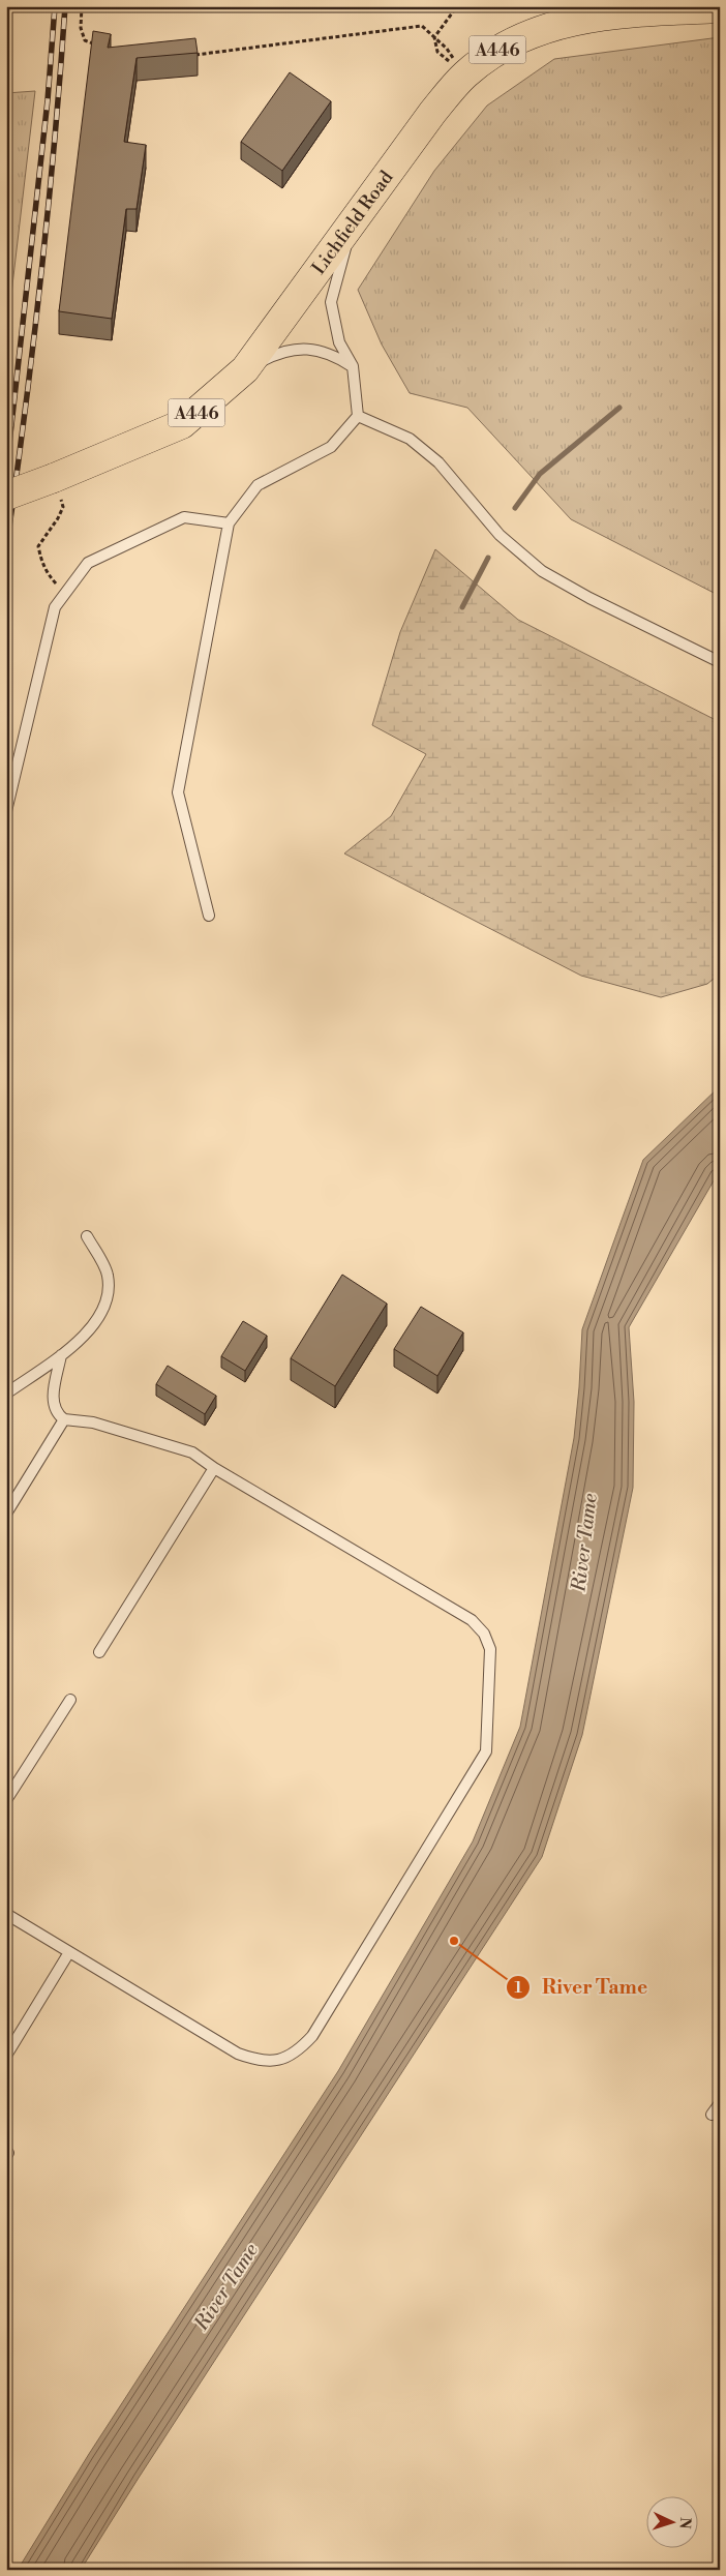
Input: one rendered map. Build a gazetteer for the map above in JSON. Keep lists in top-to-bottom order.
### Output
{
  "streets": {
    "highway": ["A446", "Lichfield Road"]
  },
  "water": ["River Tame"],
  "places": ["River Tame"],
  "north": "right"
}
